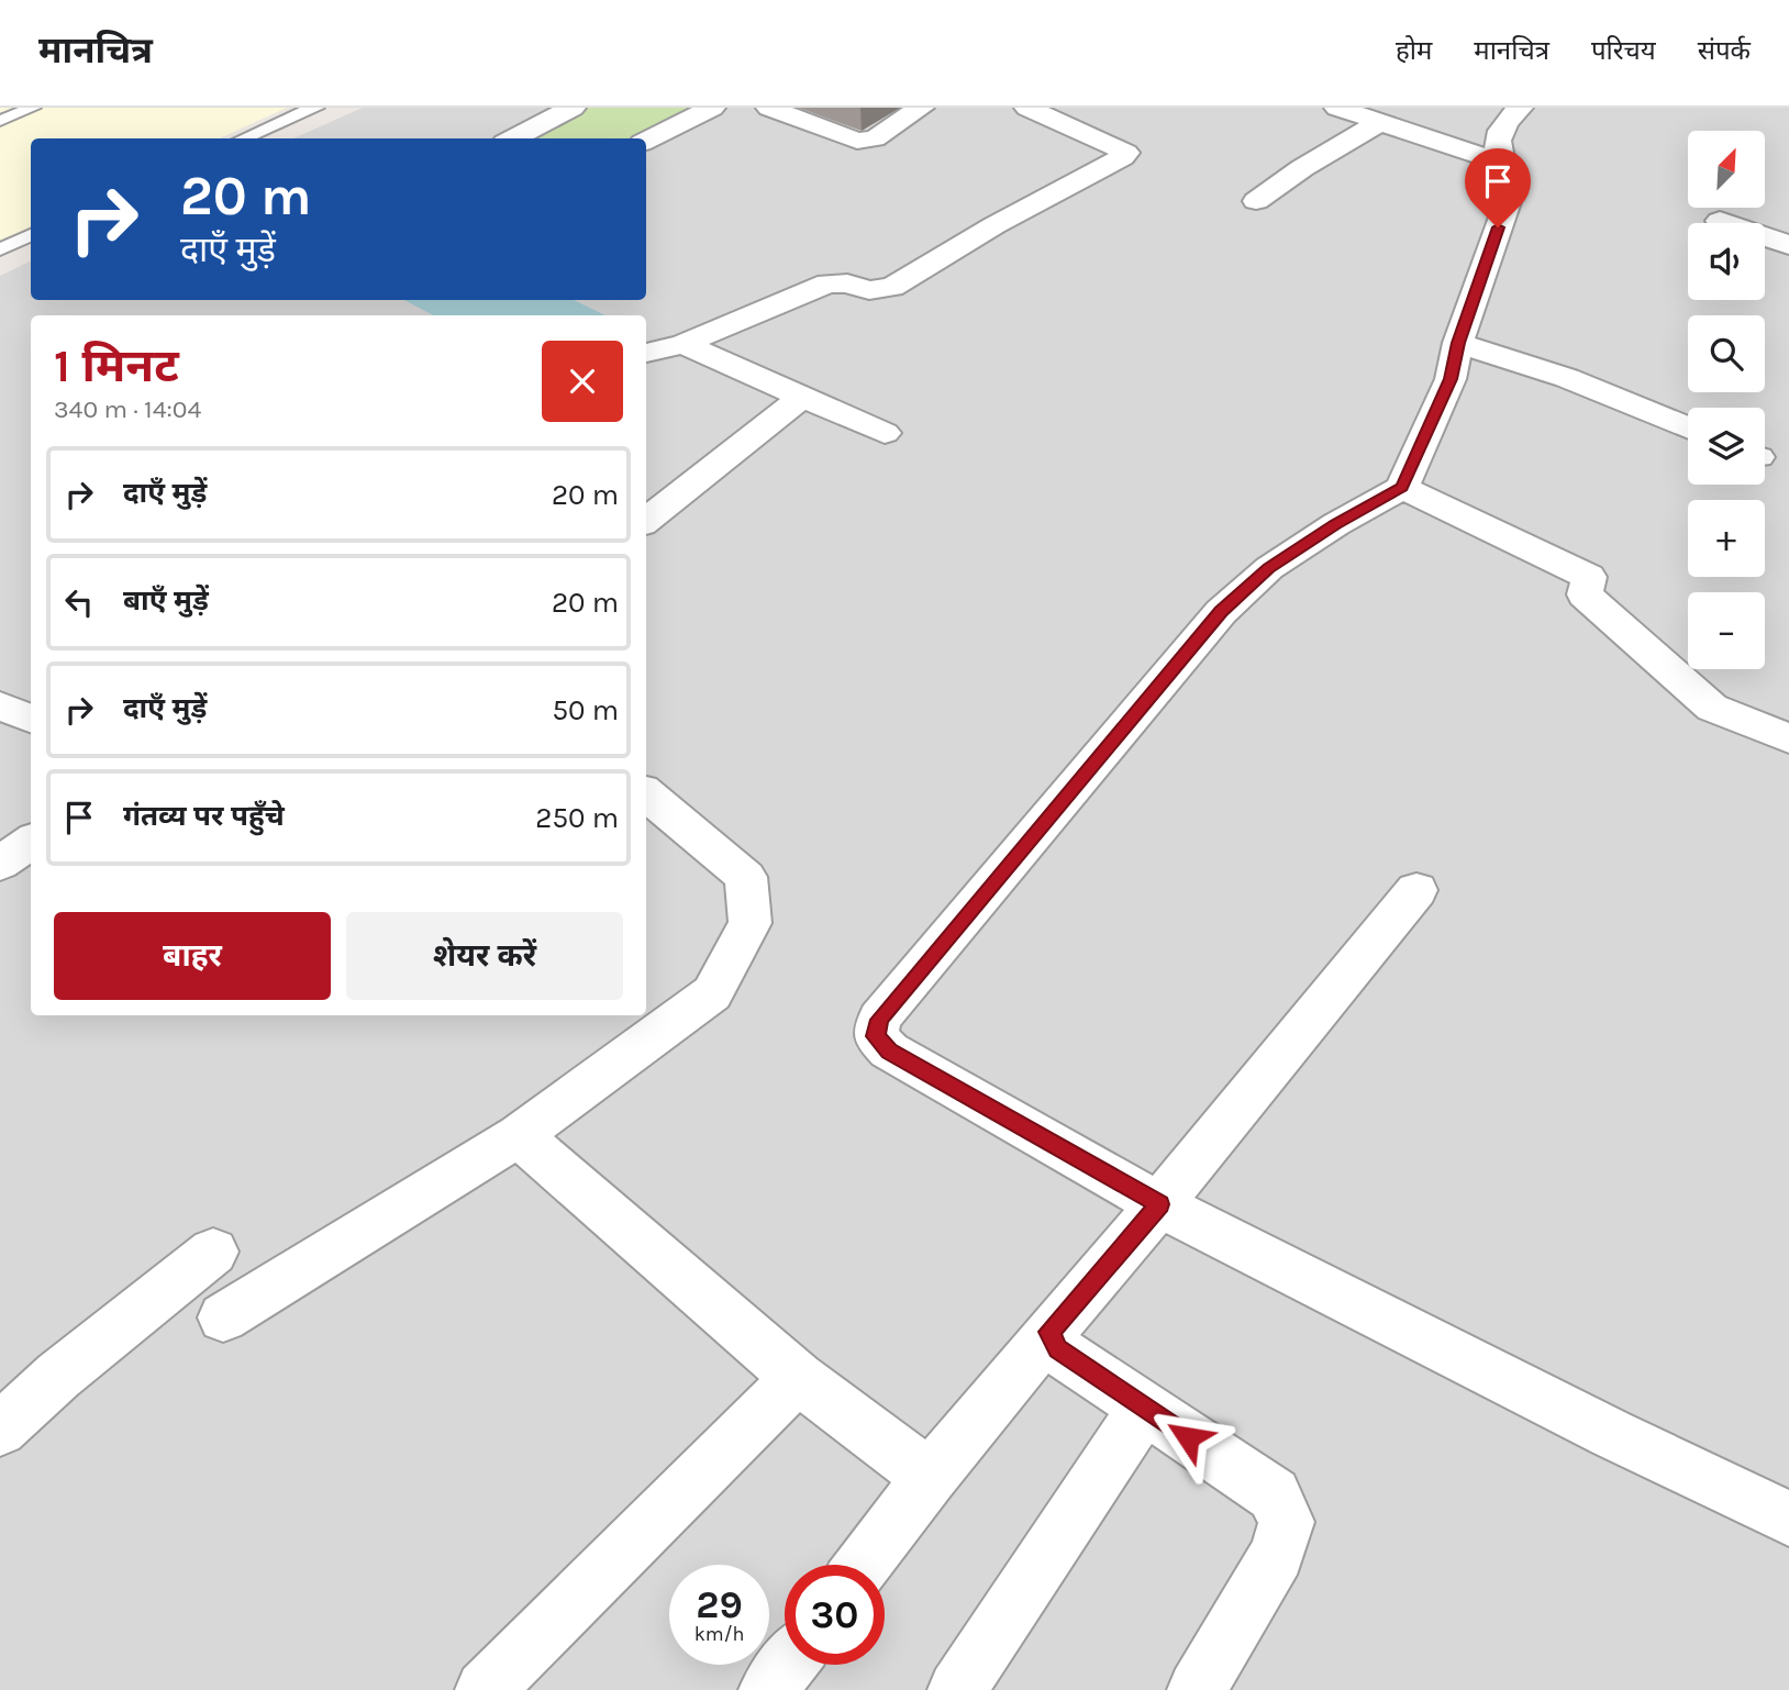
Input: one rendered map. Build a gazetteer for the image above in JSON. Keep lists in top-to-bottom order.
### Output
{
  "north": "top right",
  "page": {
    "header": "मानचित्र",
    "nav": [
      "होम",
      "मानचित्र",
      "परिचय",
      "संपर्क"
    ],
    "map_buttons": ["+", "−"],
    "turn": ["20 m", "दाएँ मुड़ें"],
    "heading": ["1 मिनट", "340 m · 14:04"],
    "list": [
      {
        "name": "दाएँ मुड़ें",
        "value": "20 m"
      },
      {
        "name": "बाएँ मुड़ें",
        "value": "20 m"
      },
      {
        "name": "दाएँ मुड़ें",
        "value": "50 m"
      },
      {
        "name": "गंतव्य पर पहुँचे",
        "value": "250 m"
      }
    ],
    "buttons": ["बाहर", "शेयर करें"],
    "speed": "29 km/h",
    "limit": "30"
  }
}
